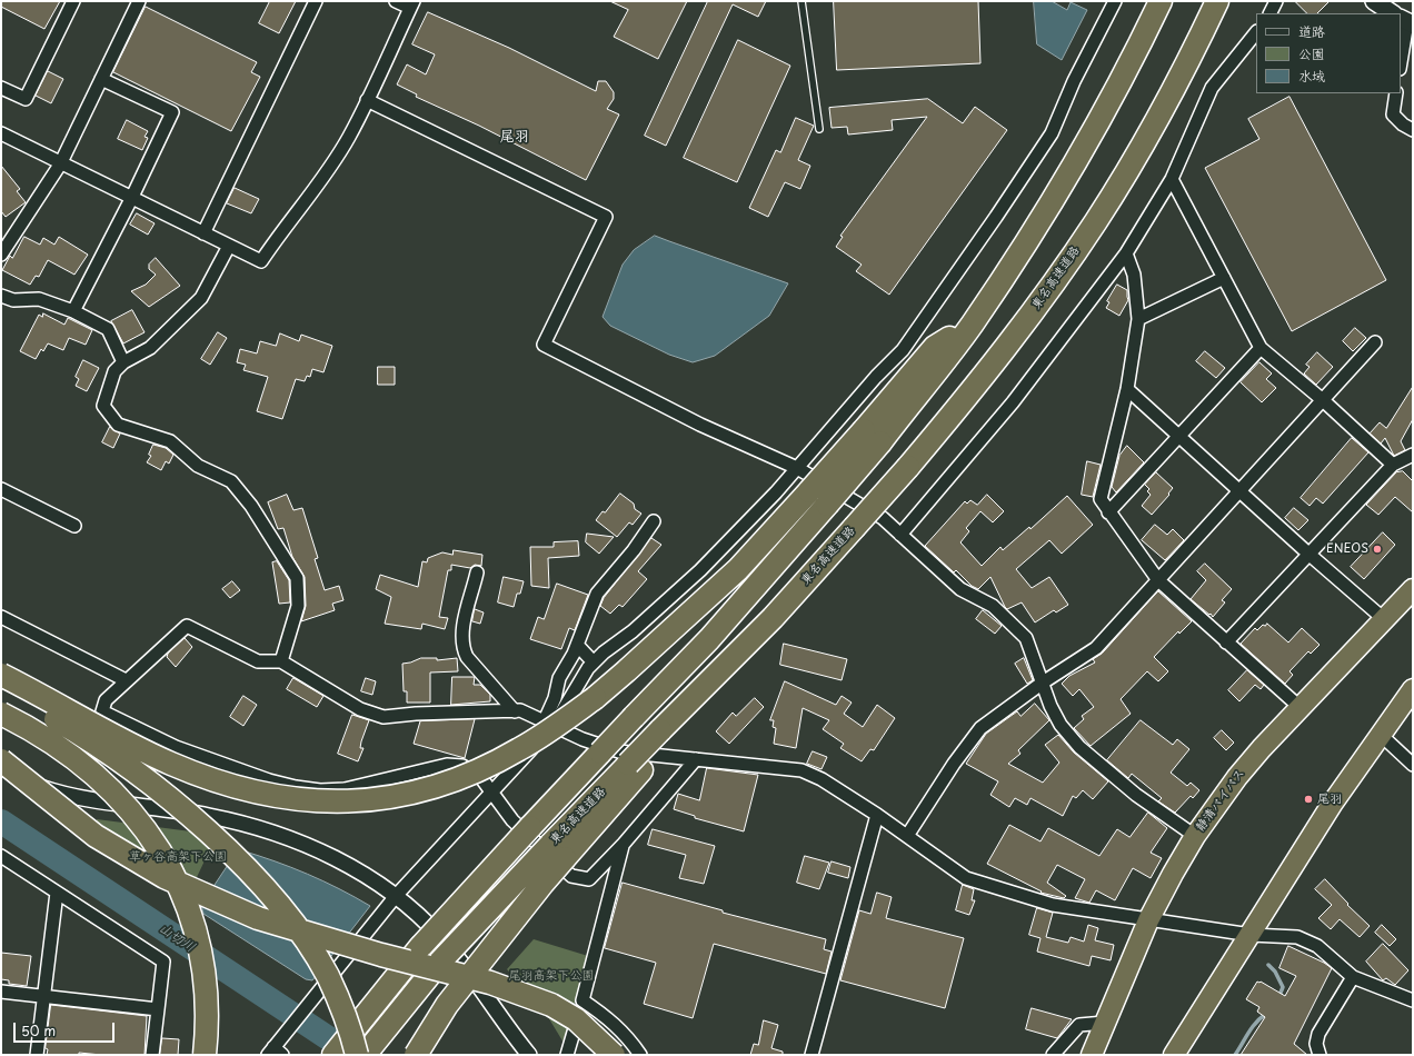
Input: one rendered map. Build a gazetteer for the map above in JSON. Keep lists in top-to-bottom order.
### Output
{
  "streets": {
    "highway": ["東名高速道路", "静清バイパス"]
  },
  "districts": ["尾羽"],
  "water": ["山切川"],
  "parks": ["草ヶ谷高架下公園", "尾羽高架下公園"],
  "places": ["ENEOS", "尾羽"],
  "legend": ["道路", "公園", "水域"],
  "scale_bar": "50 m"
}
